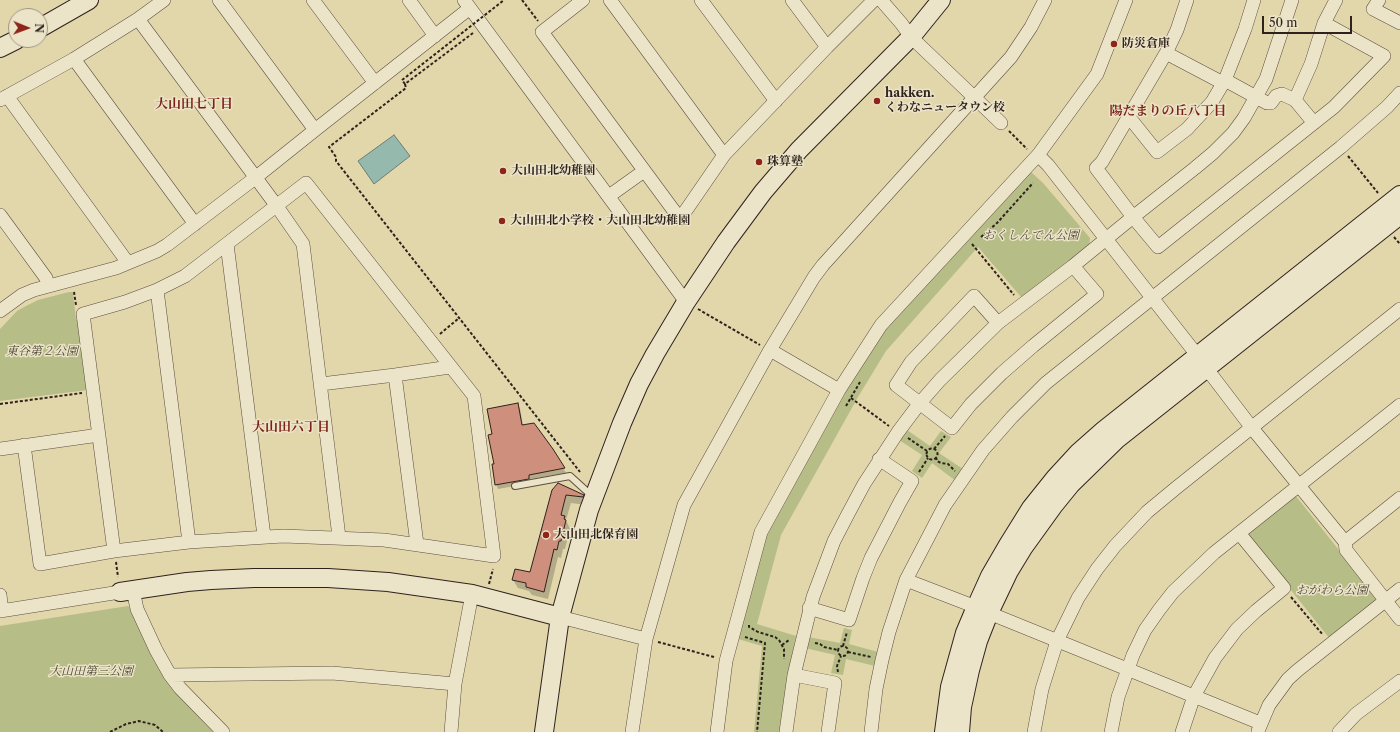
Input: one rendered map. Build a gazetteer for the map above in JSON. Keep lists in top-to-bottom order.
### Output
{
  "districts": ["大山田七丁目", "陽だまりの丘八丁目", "大山田六丁目"],
  "parks": [
    "おくしんでん公園",
    "東谷第２公園",
    "おがわら公園",
    "大山田第三公園"
  ],
  "places": [
    "防災倉庫",
    "hakken. くわなニュータウン校",
    "珠算塾",
    "大山田北幼稚園",
    "大山田北小学校・大山田北幼稚園",
    "大山田北保育園"
  ],
  "scale_bar": "50 m",
  "north": "right"
}
